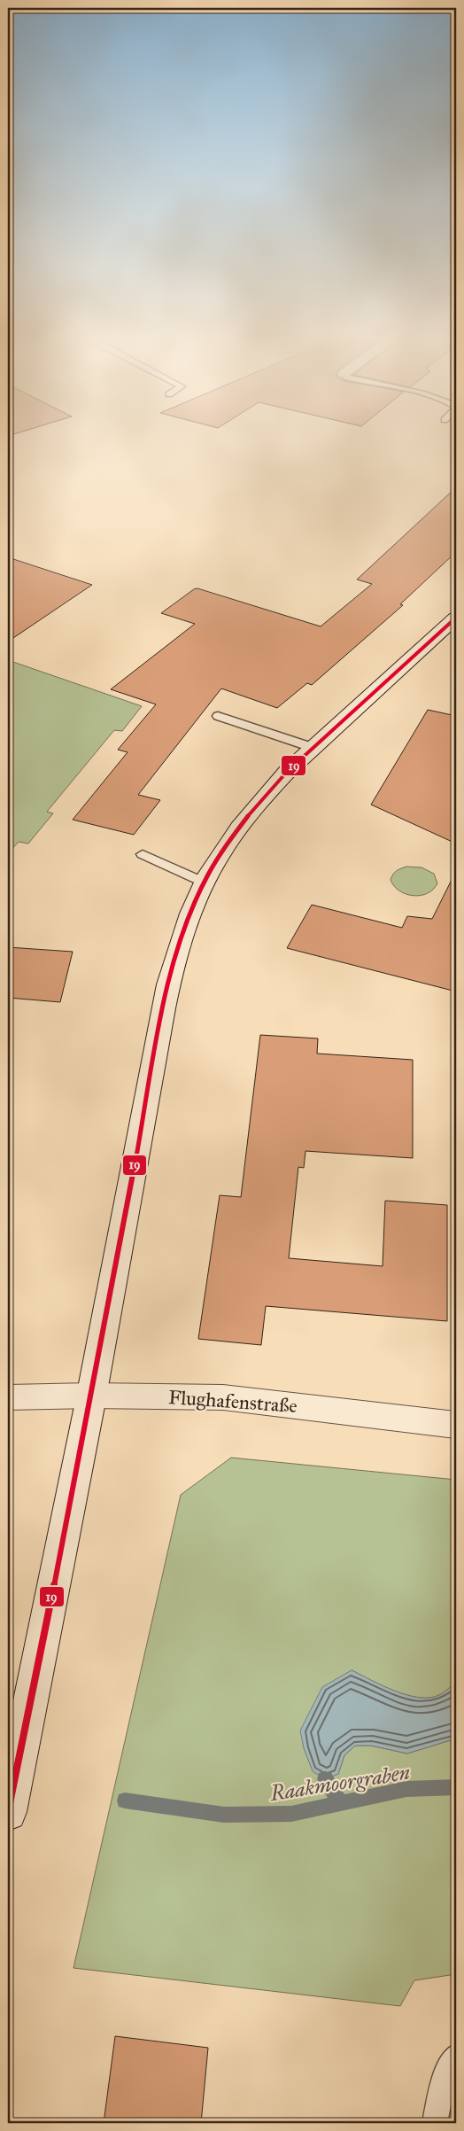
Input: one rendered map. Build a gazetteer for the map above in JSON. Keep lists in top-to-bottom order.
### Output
{
  "streets": {
    "main road": ["Flughafenstraße"]
  },
  "water": ["Raakmoorgraben"],
  "lines": ["transit line 19"]
}
